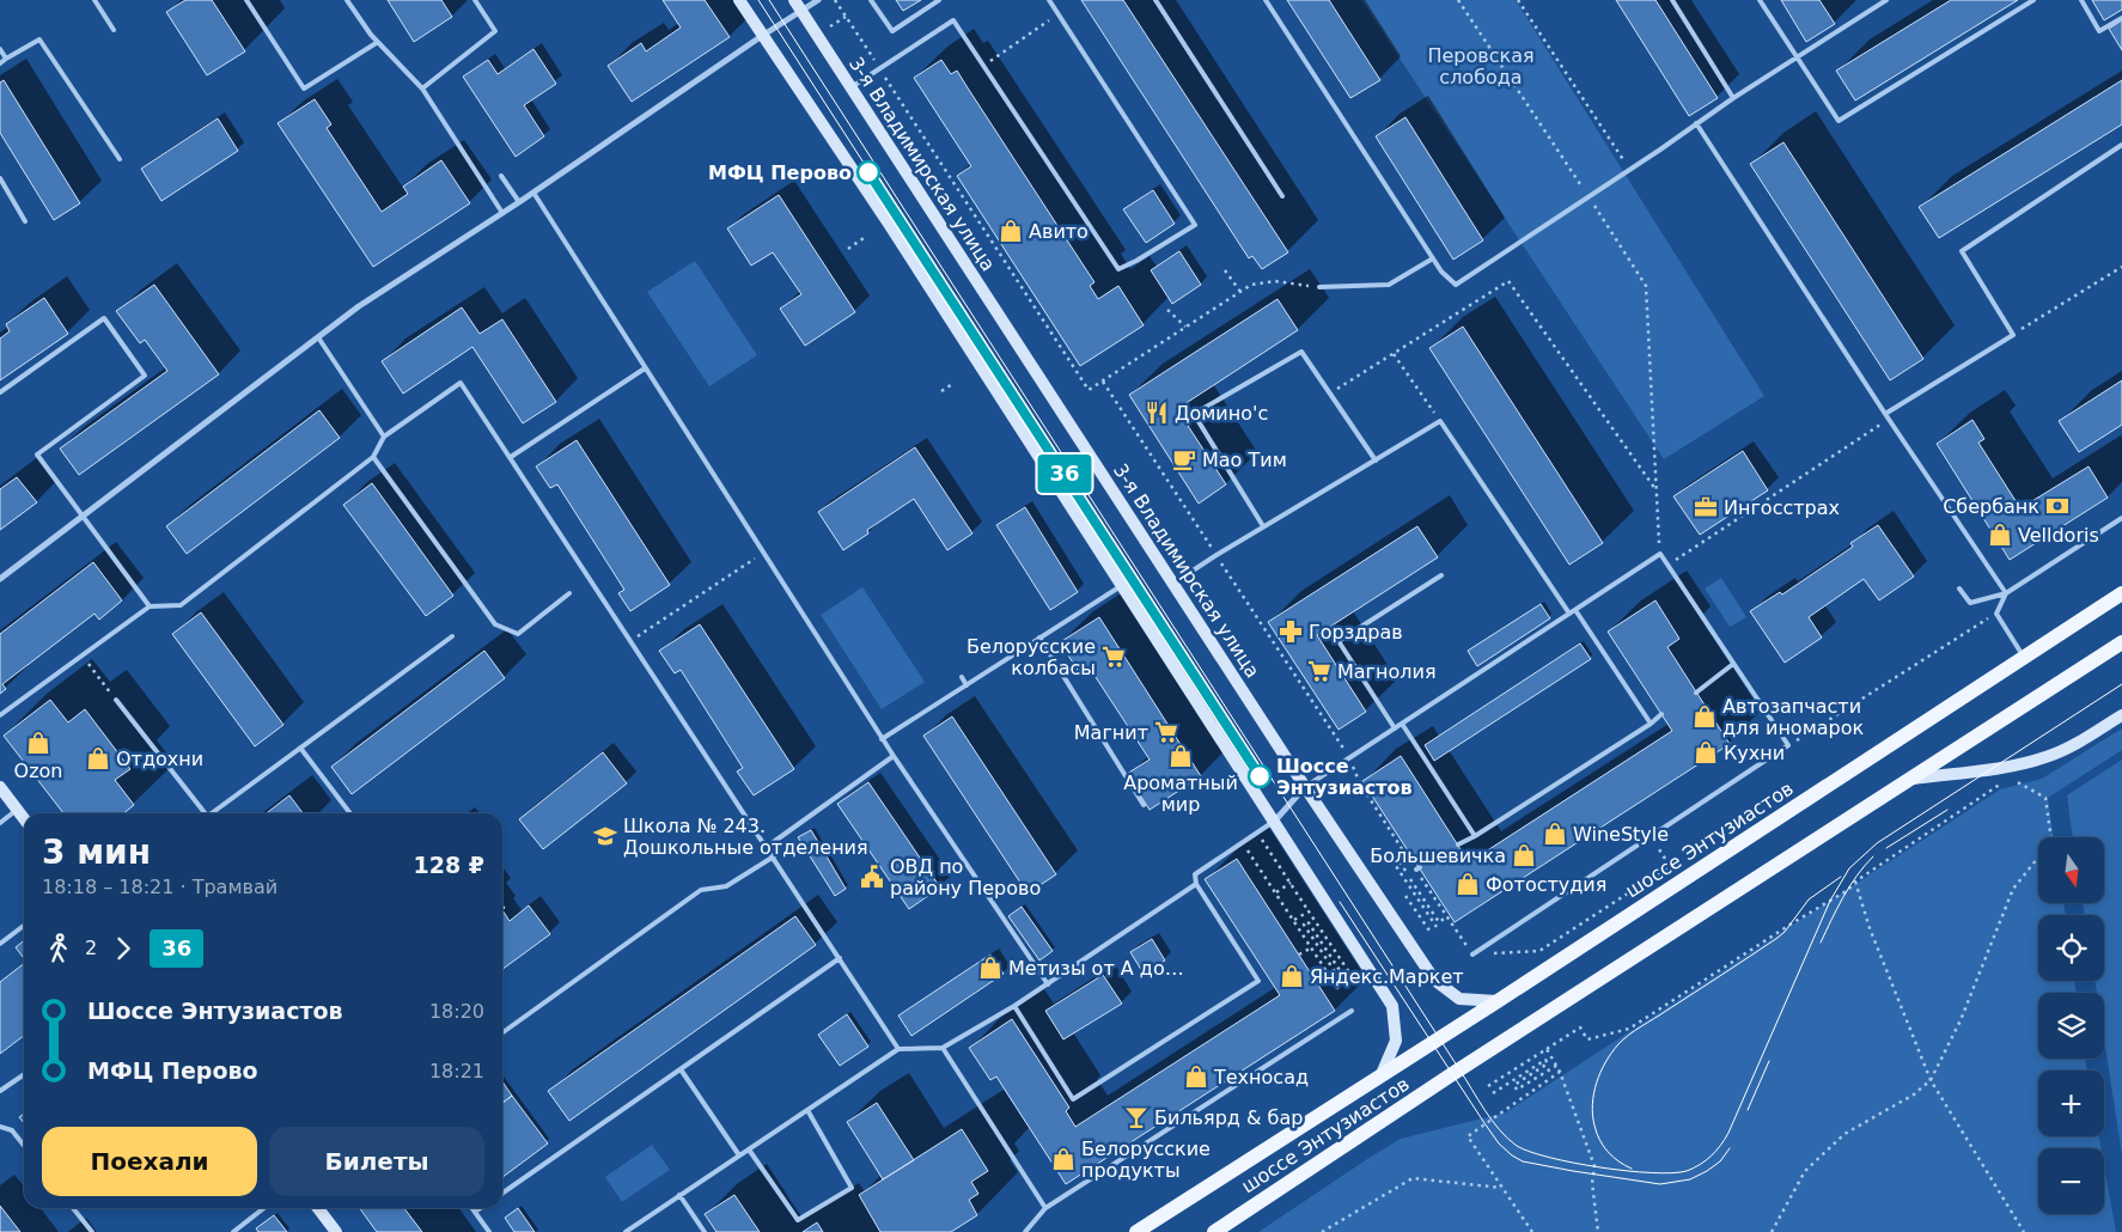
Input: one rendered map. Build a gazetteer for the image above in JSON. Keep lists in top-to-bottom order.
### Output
{
  "streets": {
    "main road": ["шоссе Энтузиастов"],
    "street": ["3-я Владимирская улица"]
  },
  "crossings": [
    ["3-я Владимирская улица", "шоссе Энтузиастов"]
  ],
  "parks": ["Перовская слобода"],
  "places": {
    "other": ["МФЦ Перово", "Шоссе Энтузиастов"],
    "shop": [
      "Авито",
      "Velldoris",
      "Автозапчасти для иномарок",
      "Ozon",
      "Кухни",
      "Ароматный мир",
      "Отдохни",
      "WineStyle",
      "Большевичка",
      "Фотостудия",
      "Метизы от А до…",
      "Яндекс.Маркет",
      "Техносад",
      "Белорусские продукты"
    ],
    "restaurant": ["Домино'c"],
    "cafe": ["Мао Тим"],
    "bank": ["Сбербанк"],
    "office": ["Ингосстрах"],
    "pharmacy": ["Горздрав"],
    "supermarket": ["Белорусские колбасы", "Магнолия", "Магнит"],
    "school or university": ["Школа № 243. Дошкольные отделения"],
    "public building": ["ОВД по району Перово"],
    "bar": ["Бильярд & бар"]
  },
  "lines": ["tram line 36"],
  "north": "bottom",
  "page": {
    "on_map": "36",
    "heading": ["3 мин", "18:18 – 18:21 · Трамвай", "128 ₽"],
    "map_buttons": ["+", "−"],
    "legs": ["2", "36"],
    "list": [
      {
        "name": "Шоссе Энтузиастов",
        "value": "18:20"
      },
      {
        "name": "МФЦ Перово",
        "value": "18:21"
      }
    ],
    "buttons": ["Поехали", "Билеты"]
  }
}
